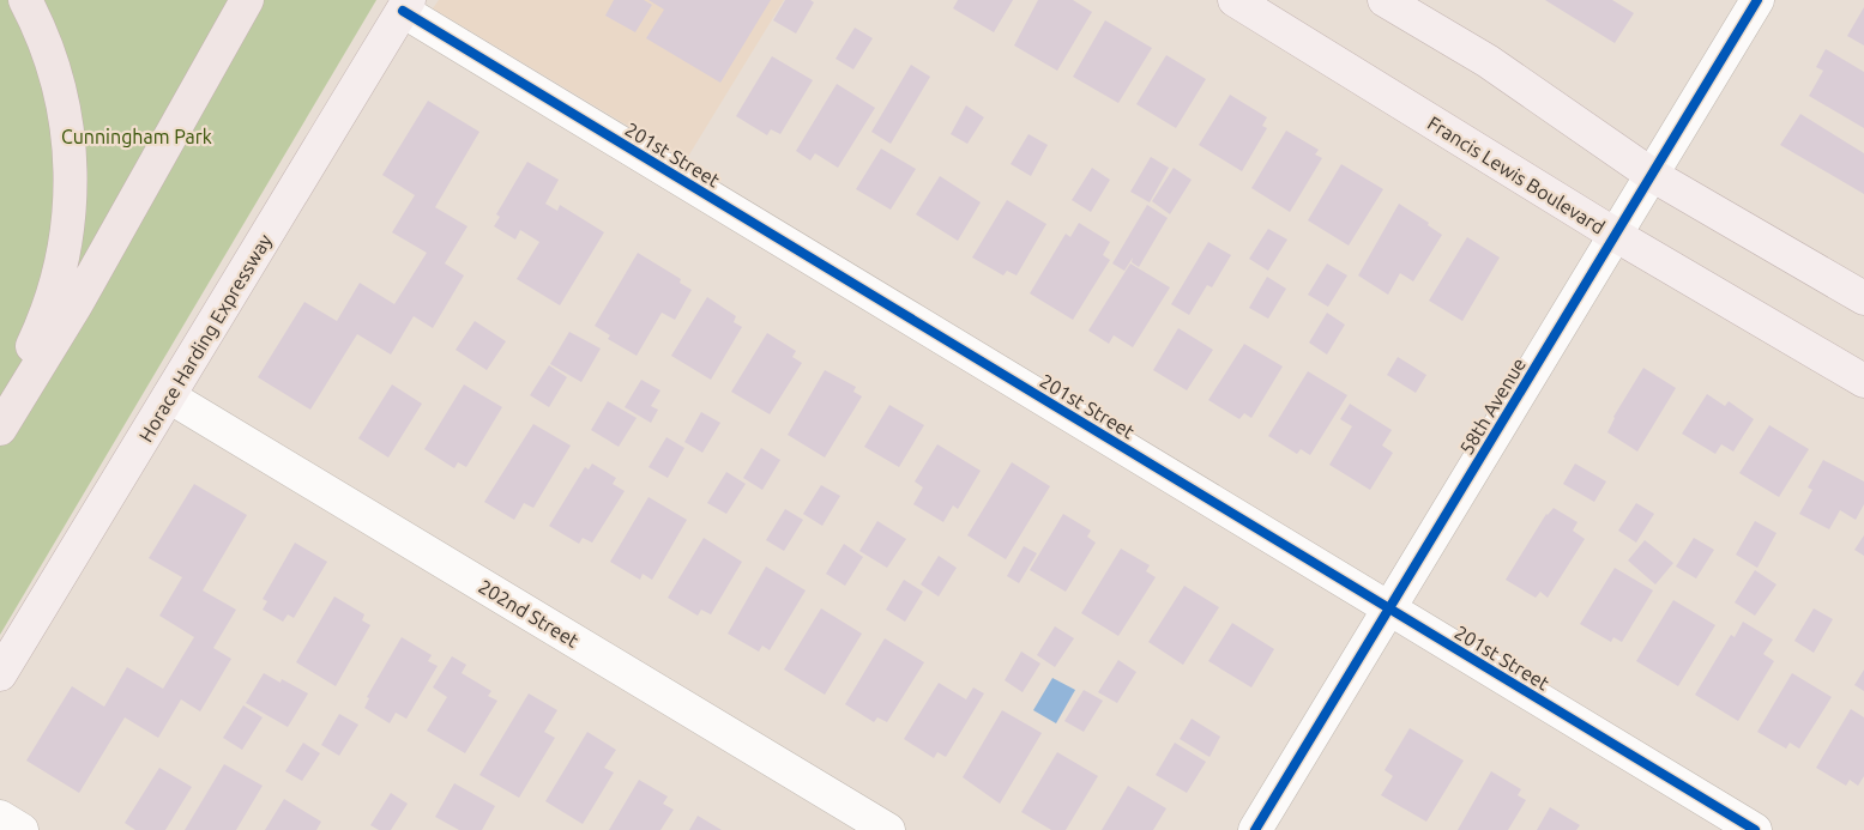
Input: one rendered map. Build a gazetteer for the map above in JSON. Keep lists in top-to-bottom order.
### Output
{
  "streets": {
    "main road": ["Francis Lewis Boulevard", "Horace Harding Expressway"],
    "street": ["201st Street", "58th Avenue", "202nd Street"]
  },
  "crossings": [
    ["201st Street", "Horace Harding Expressway"],
    ["201st Street", "58th Avenue"],
    ["Francis Lewis Boulevard", "58th Avenue"],
    ["Horace Harding Expressway", "202nd Street"]
  ],
  "parks": ["Cunningham Park"]
}
